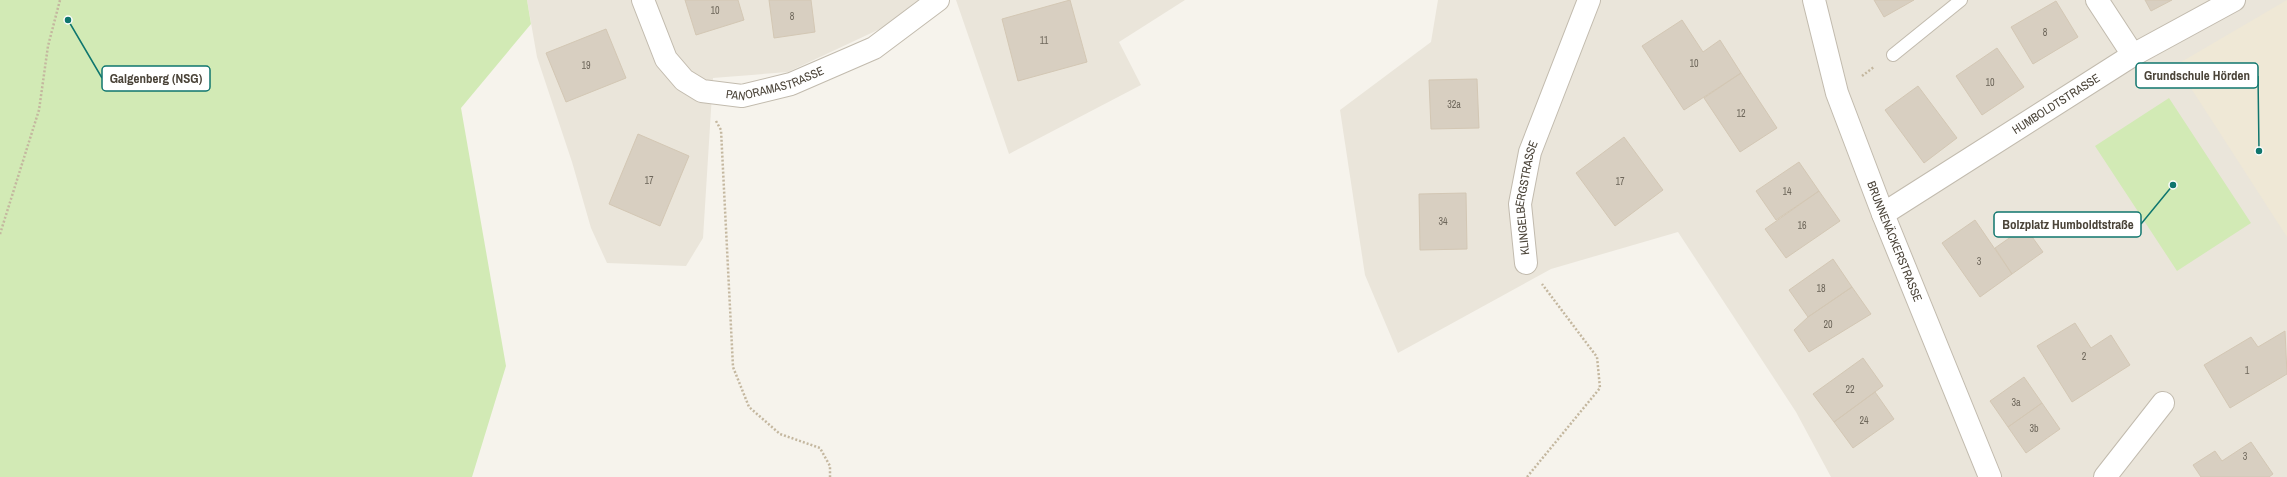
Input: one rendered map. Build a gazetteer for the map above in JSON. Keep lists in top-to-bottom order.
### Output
{
  "streets": {
    "street": [
      "PANORAMASTRASSE",
      "HUMBOLDTSTRASSE",
      "KLINGELBERGSTRASSE",
      "BRUNNENÄCKERSTRASSE"
    ]
  },
  "crossings": [
    ["HUMBOLDTSTRASSE", "BRUNNENÄCKERSTRASSE"]
  ],
  "places": ["Galgenberg (NSG)", "Grundschule Hörden", "Bolzplatz Humboldtstraße"],
  "house_numbers": [
    "10",
    "8",
    "8",
    "11",
    "10",
    "19",
    "10",
    "32a",
    "12",
    "17",
    "17",
    "14",
    "34",
    "16",
    "3",
    "18",
    "20",
    "2",
    "1",
    "22",
    "3a",
    "24",
    "3b",
    "3"
  ]
}
